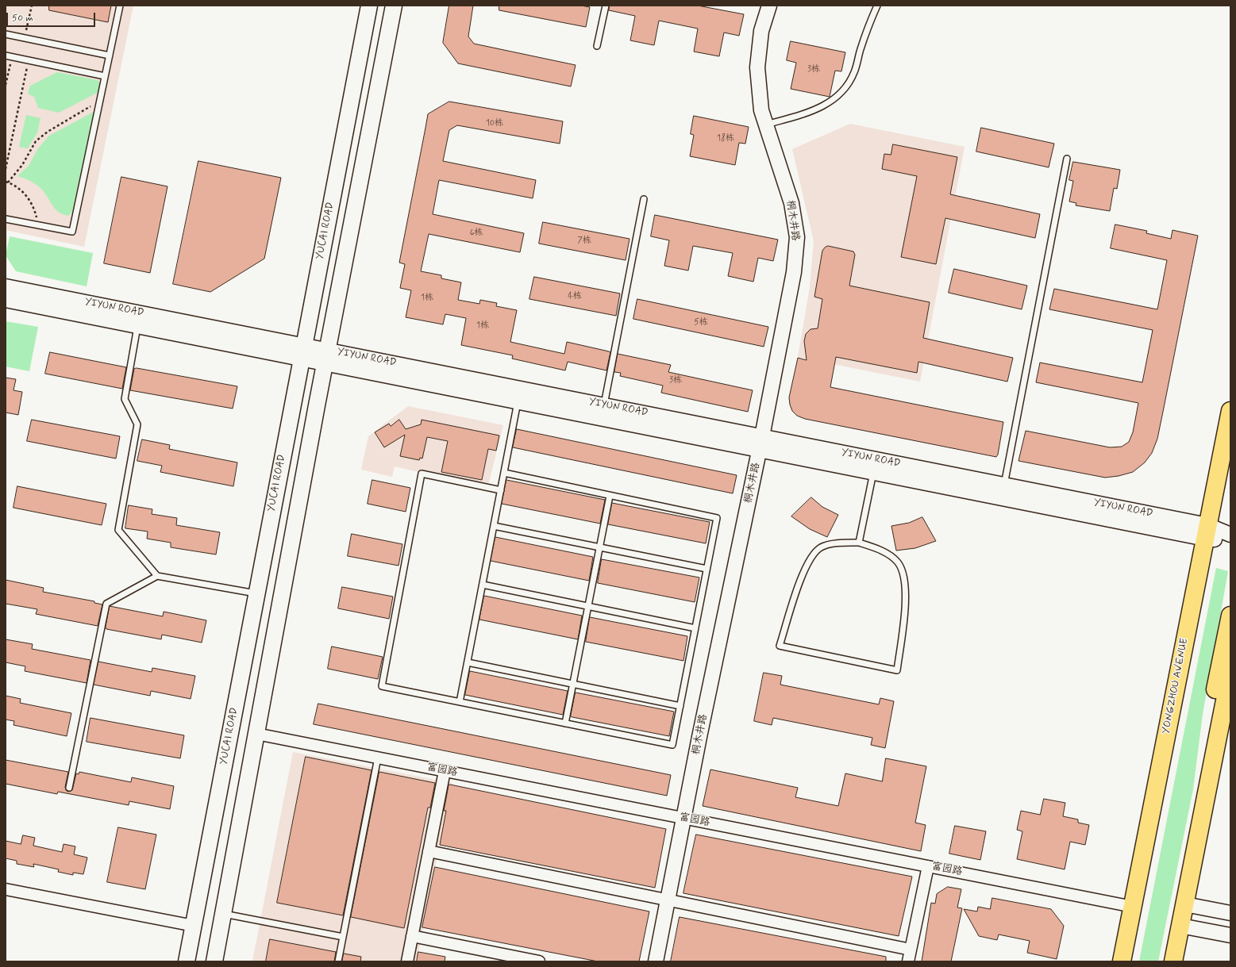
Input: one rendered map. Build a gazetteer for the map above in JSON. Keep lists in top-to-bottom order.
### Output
{
  "streets": {
    "main road": ["YUCAI ROAD", "YONGZHOU AVENUE"],
    "street": ["桐木井路", "YIYUN ROAD", "富园路"]
  },
  "crossings": [
    ["桐木井路", "YIYUN ROAD"],
    ["桐木井路", "富园路"],
    ["YUCAI ROAD", "YIYUN ROAD"],
    ["YIYUN ROAD", "YONGZHOU AVENUE"],
    ["YONGZHOU AVENUE", "富园路"]
  ],
  "house_numbers": [
    "3栋",
    "10栋",
    "18栋",
    "6栋",
    "7栋",
    "4栋",
    "1栋",
    "5栋",
    "1栋",
    "3栋"
  ],
  "scale_bar": "50 m"
}
